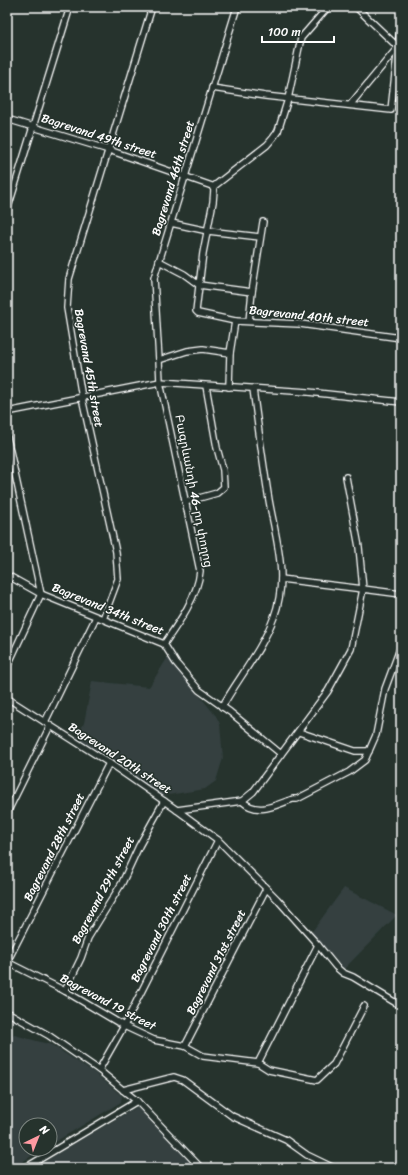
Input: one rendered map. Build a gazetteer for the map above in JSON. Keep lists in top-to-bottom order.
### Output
{
  "streets": {
    "street": [
      "Bagrevand 49th street",
      "Bagrevand 46th street",
      "Bagrevand 40th street",
      "Bagrevand 45th street",
      "Բագրևանդի 46-րդ փողոց",
      "Bagrevand 34th street",
      "Bagrevand 20th street",
      "Bagrevand 28th street",
      "Bagrevand 29th street",
      "Bagrevand 30th street",
      "Bagrevand 31st street",
      "Bagrevand 19 street"
    ]
  },
  "crossings": [
    ["Bagrevand 49th street", "Bagrevand 46th street"],
    ["Bagrevand 49th street", "Bagrevand 45th street"],
    ["Bagrevand 45th street", "Bagrevand 34th street"],
    ["Բագրևանդի 46-րդ փողոց", "Bagrevand 34th street"],
    ["Bagrevand 20th street", "Bagrevand 28th street"],
    ["Bagrevand 20th street", "Bagrevand 29th street"],
    ["Bagrevand 20th street", "Bagrevand 30th street"],
    ["Bagrevand 20th street", "Bagrevand 31st street"],
    ["Bagrevand 28th street", "Bagrevand 19 street"],
    ["Bagrevand 29th street", "Bagrevand 19 street"],
    ["Bagrevand 30th street", "Bagrevand 19 street"],
    ["Bagrevand 31st street", "Bagrevand 19 street"]
  ],
  "scale_bar": "100 m",
  "north": "top right"
}
